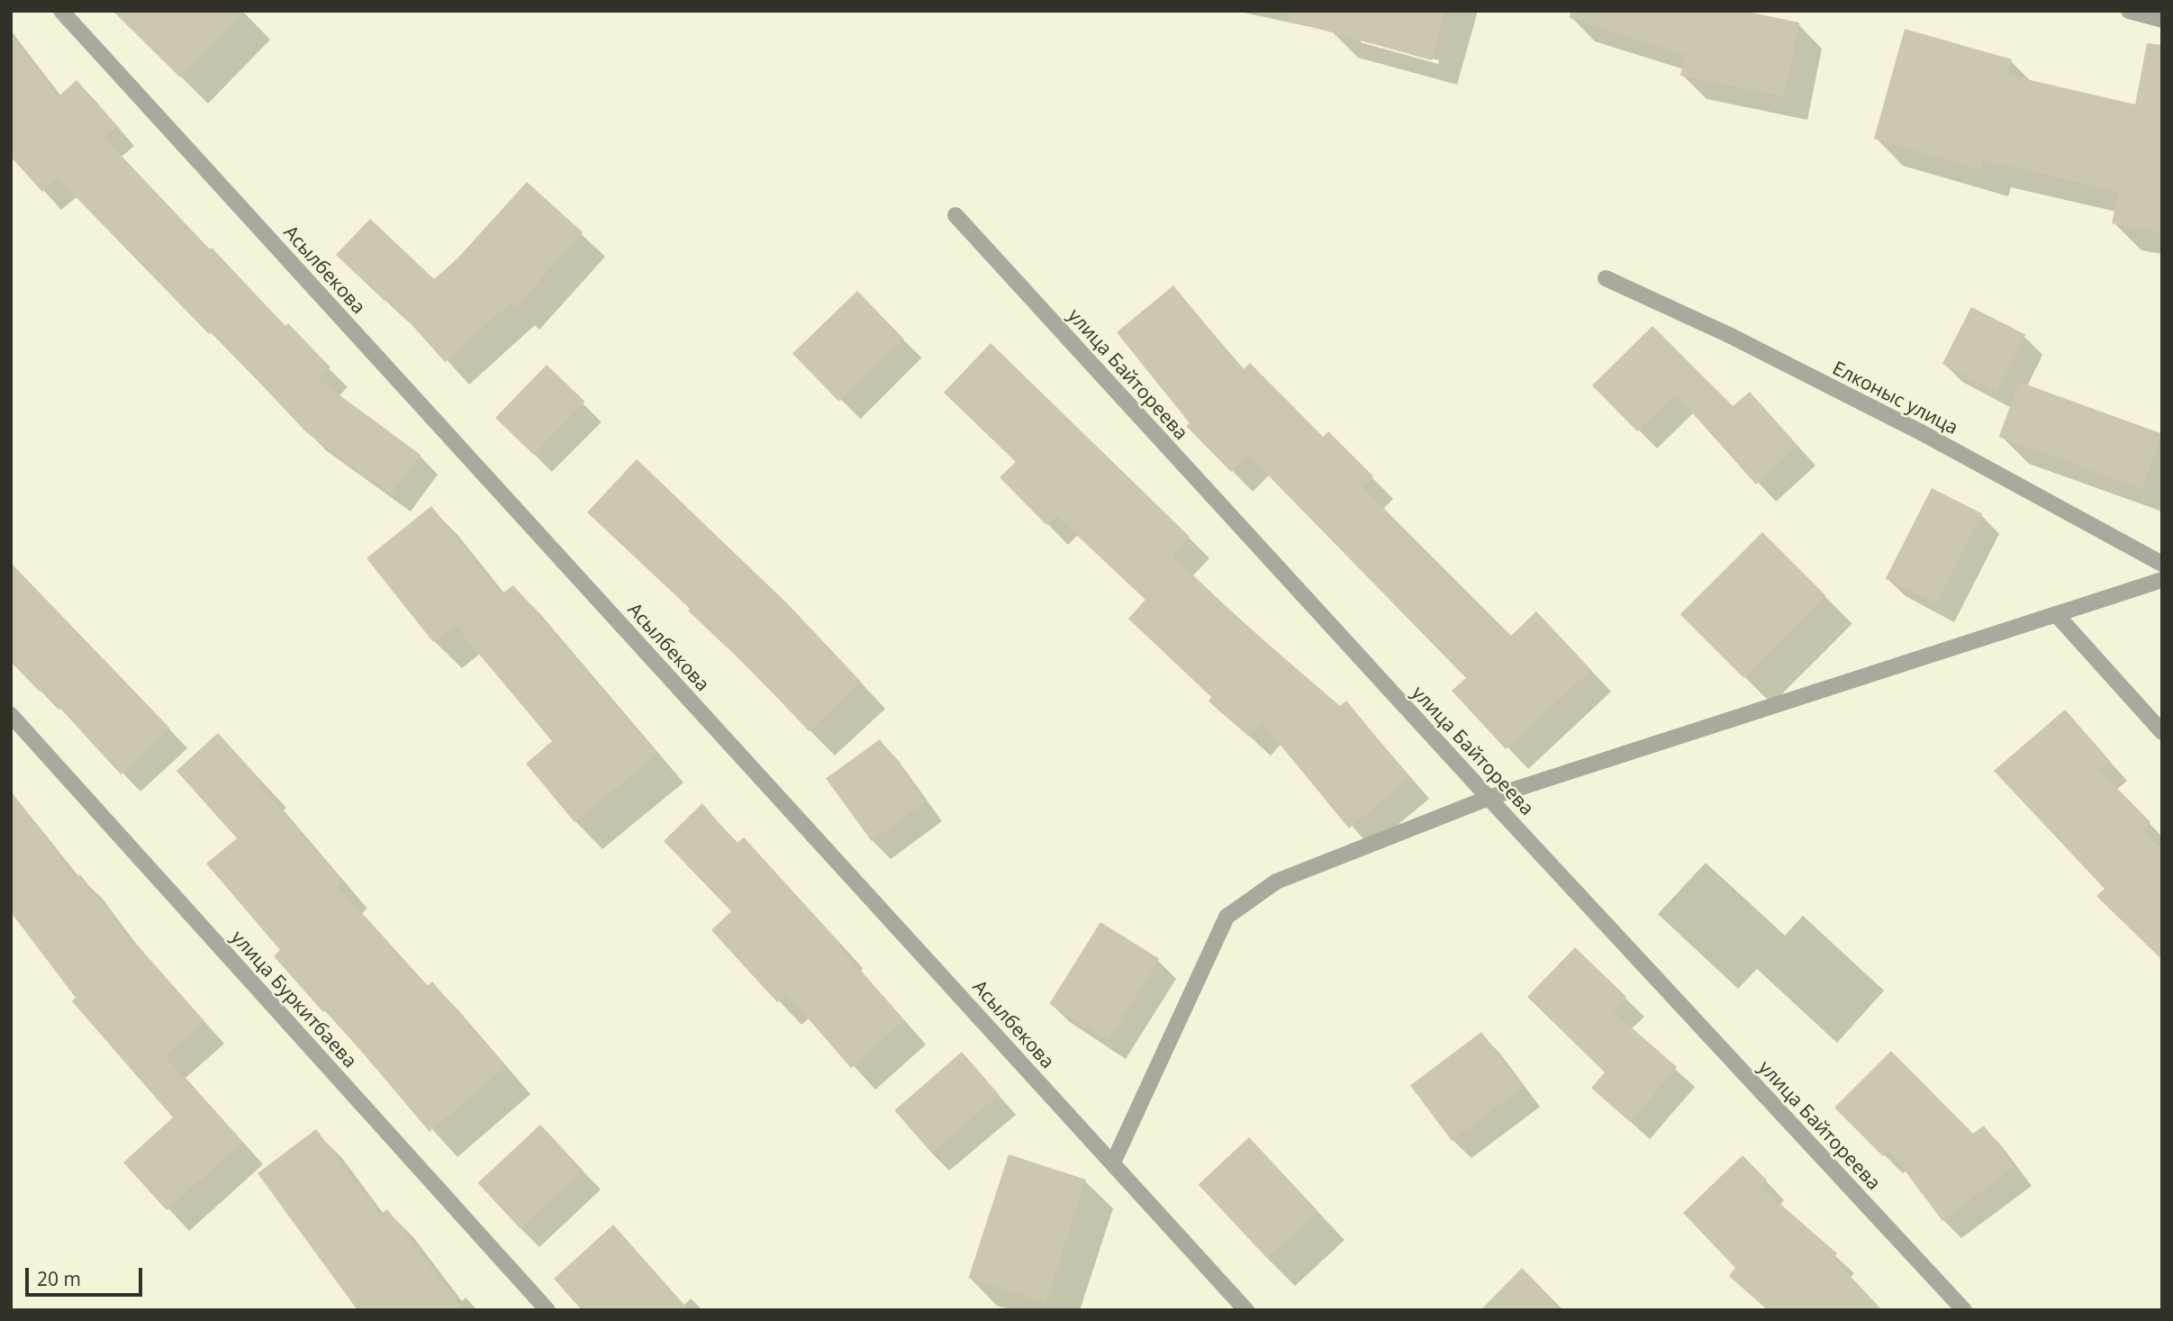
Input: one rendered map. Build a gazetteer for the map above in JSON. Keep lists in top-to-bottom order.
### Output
{
  "streets": {
    "street": [
      "Асылбекова",
      "улица Байтореева",
      "Елконыс улица",
      "улица Буркитбаева"
    ]
  },
  "scale_bar": "20 m"
}
